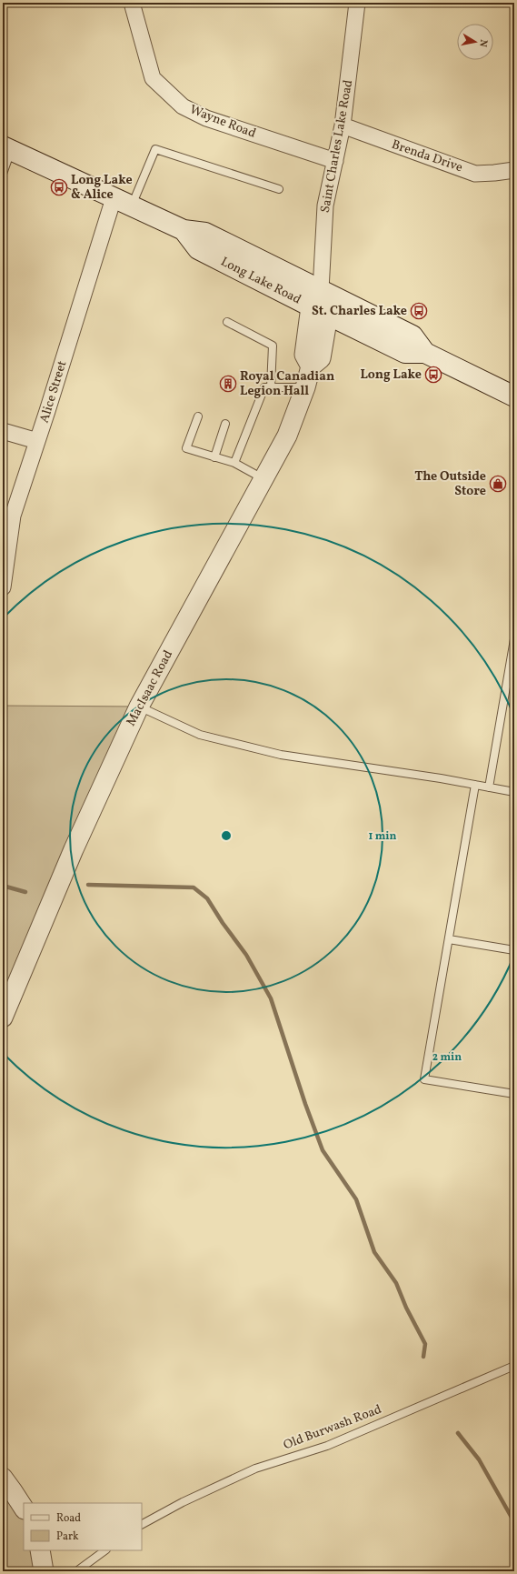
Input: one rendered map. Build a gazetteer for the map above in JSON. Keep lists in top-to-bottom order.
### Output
{
  "streets": {
    "main road": ["Long Lake Road"],
    "street": [
      "Wayne Road",
      "Saint Charles Lake Road",
      "Brenda Drive",
      "Alice Street",
      "MacIsaac Road"
    ],
    "lane": ["Old Burwash Road"]
  },
  "crossings": [
    ["Wayne Road", "Saint Charles Lake Road"],
    ["Saint Charles Lake Road", "Brenda Drive"],
    ["Saint Charles Lake Road", "Long Lake Road"],
    ["Long Lake Road", "Alice Street"],
    ["Long Lake Road", "MacIsaac Road"]
  ],
  "places": {
    "bus stop": ["Long Lake & Alice", "St. Charles Lake", "Long Lake"],
    "building": ["Royal Canadian Legion Hall"],
    "shop": ["The Outside Store"]
  },
  "legend": ["Road", "Park"],
  "north": "right",
  "rings": ["1 min", "2 min"]
}
